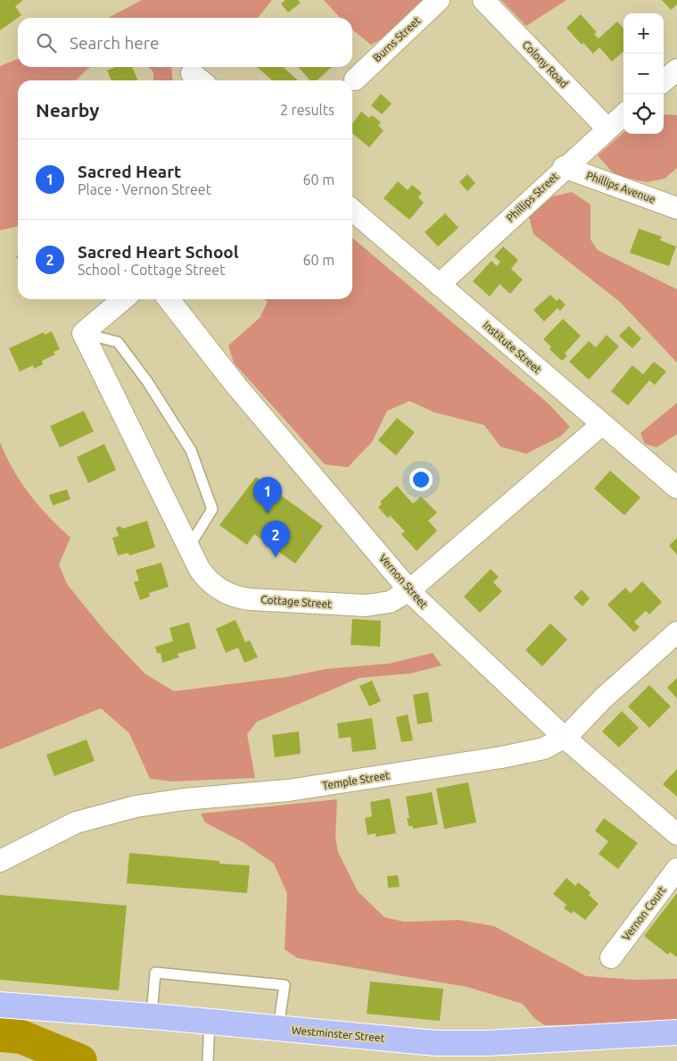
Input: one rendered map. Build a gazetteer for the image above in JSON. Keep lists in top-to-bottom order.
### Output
{
  "streets": {
    "highway": ["Westminster Street"],
    "street": [
      "Burns Street",
      "Colony Road",
      "Phillips Avenue",
      "Phillips Street",
      "Institute Street",
      "Vernon Street",
      "Cottage Street",
      "Temple Street",
      "Vernon Court"
    ]
  },
  "crossings": [
    ["Colony Road", "Phillips Street"],
    ["Phillips Avenue", "Phillips Street"],
    ["Phillips Street", "Institute Street"],
    ["Institute Street", "Cottage Street"],
    ["Vernon Street", "Cottage Street"],
    ["Vernon Street", "Temple Street"]
  ],
  "page": {
    "map_buttons": ["+", "−"],
    "search": "Search here",
    "heading": ["Nearby", "2 results"],
    "list": [
      {
        "mark": "1",
        "name": "Sacred Heart",
        "note": "Place · Vernon Street",
        "value": "60 m"
      },
      {
        "mark": "2",
        "name": "Sacred Heart School",
        "note": "School · Cottage Street",
        "value": "60 m"
      }
    ],
    "pins": ["1", "2"]
  }
}
